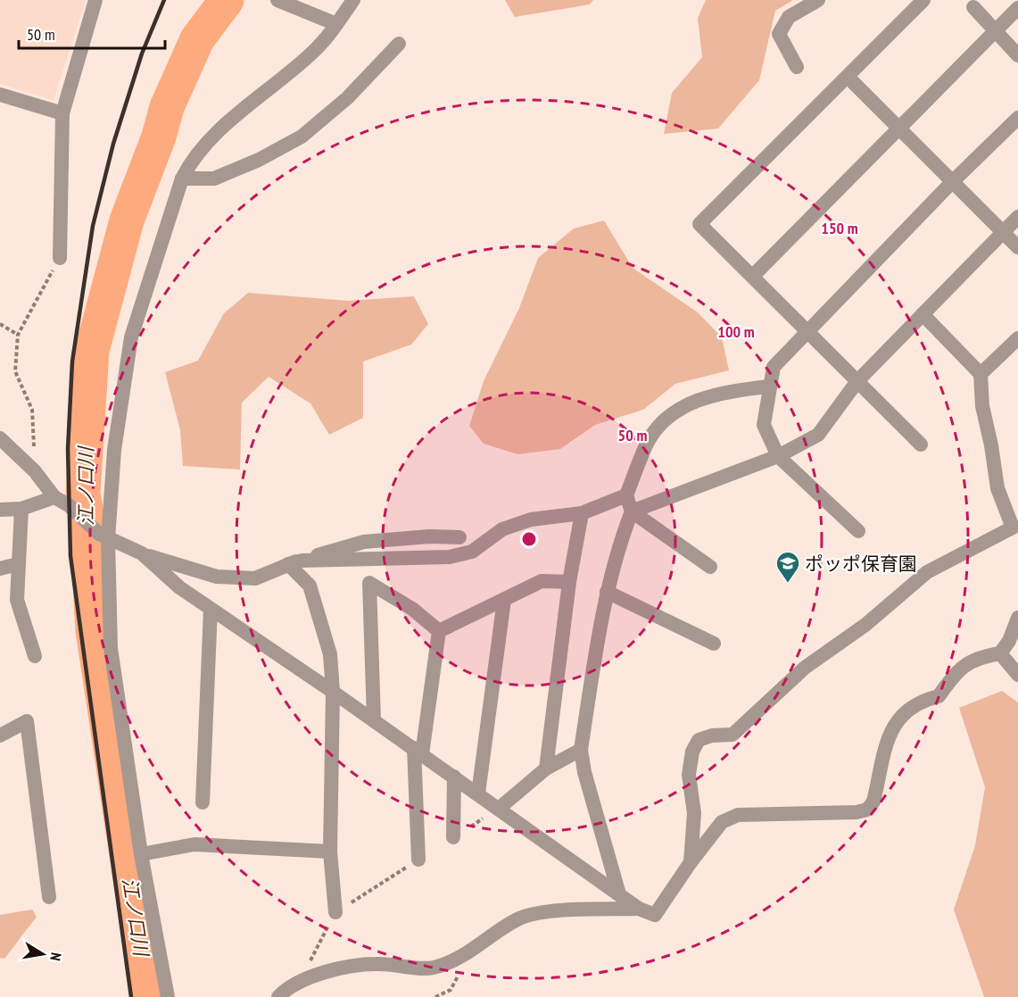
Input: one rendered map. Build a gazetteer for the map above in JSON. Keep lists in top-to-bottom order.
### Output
{
  "water": ["江ノ口川"],
  "places": {
    "school or university": ["ポッポ保育園"]
  },
  "scale_bar": "50 m",
  "north": "right",
  "rings": ["150 m", "100 m", "50 m"]
}
